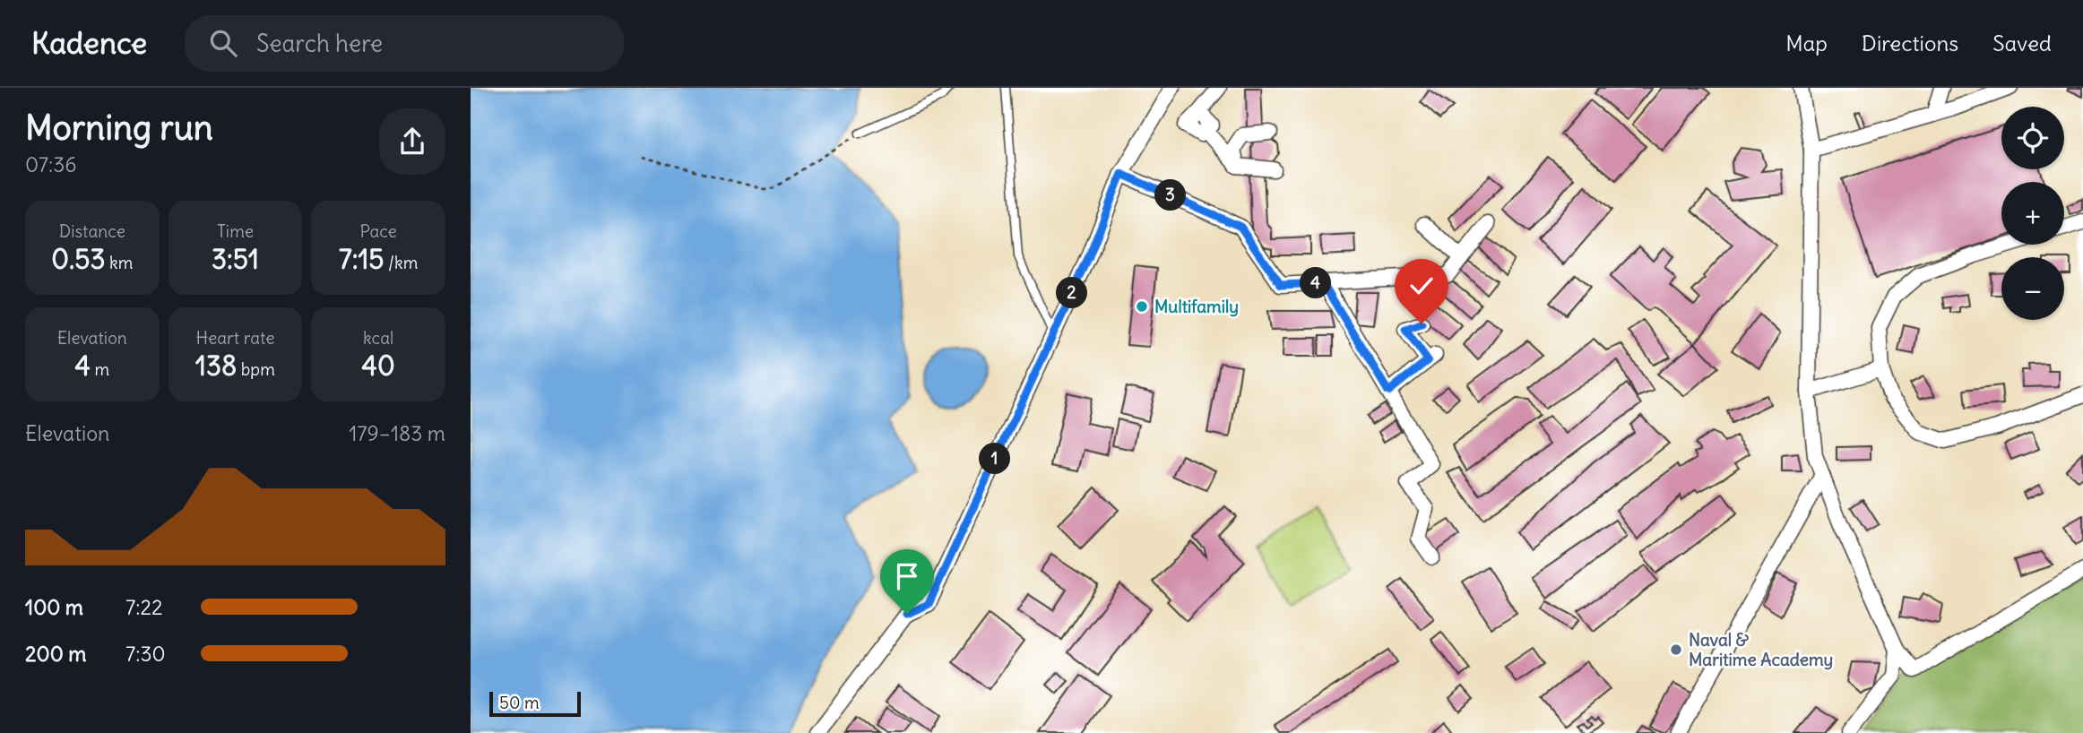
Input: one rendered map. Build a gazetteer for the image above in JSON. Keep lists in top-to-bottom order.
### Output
{
  "places": ["Multifamily", "Naval & Maritime Academy"],
  "scale_bar": "50 m",
  "page": {
    "header": "Kadence",
    "search": "Search here",
    "nav": ["Map", "Directions", "Saved"],
    "heading": ["Morning run", "07:36"],
    "map_buttons": ["+", "−"],
    "pins": [
      "3",
      "4",
      "2",
      "1"
    ],
    "stats": [
      ["Distance", "0.53 km"],
      ["Time", "3:51"],
      ["Pace", "7:15 /km"],
      ["Elevation", "4 m"],
      ["Heart rate", "138 bpm"],
      ["kcal", "40"]
    ],
    "chart": ["Elevation", "179–183 m"],
    "list": [
      {
        "name": "100 m",
        "note": "7:22"
      },
      {
        "name": "200 m",
        "note": "7:30"
      }
    ],
    "scale": "50 m"
  }
}
